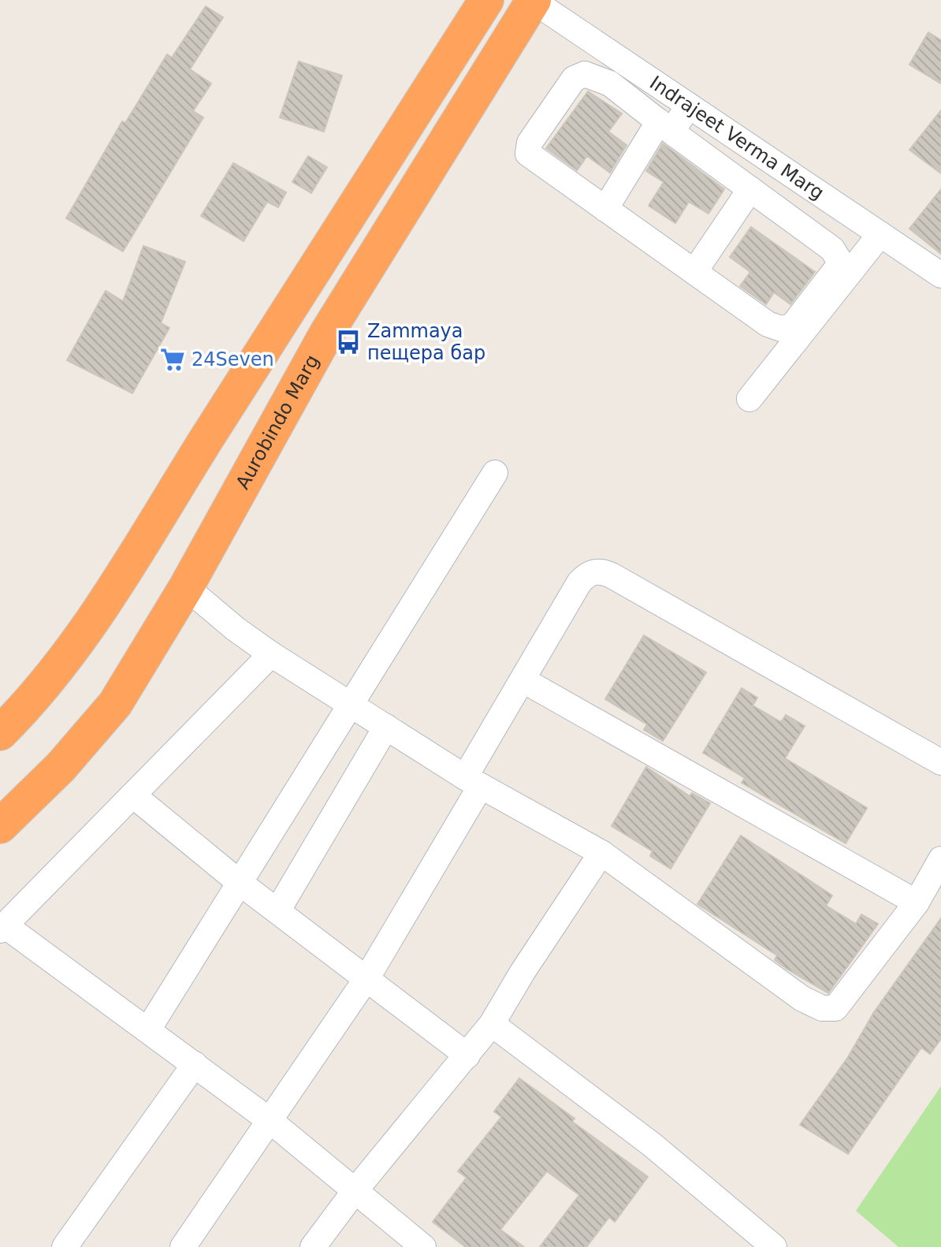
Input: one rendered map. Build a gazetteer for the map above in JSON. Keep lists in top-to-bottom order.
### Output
{
  "streets": {
    "highway": ["Aurobindo Marg"],
    "street": ["Indrajeet Verma Marg"]
  },
  "crossings": [
    ["Indrajeet Verma Marg", "Aurobindo Marg"]
  ],
  "places": {
    "bus stop": ["Zammaya пещера бар"],
    "supermarket": ["24Seven"]
  }
}
